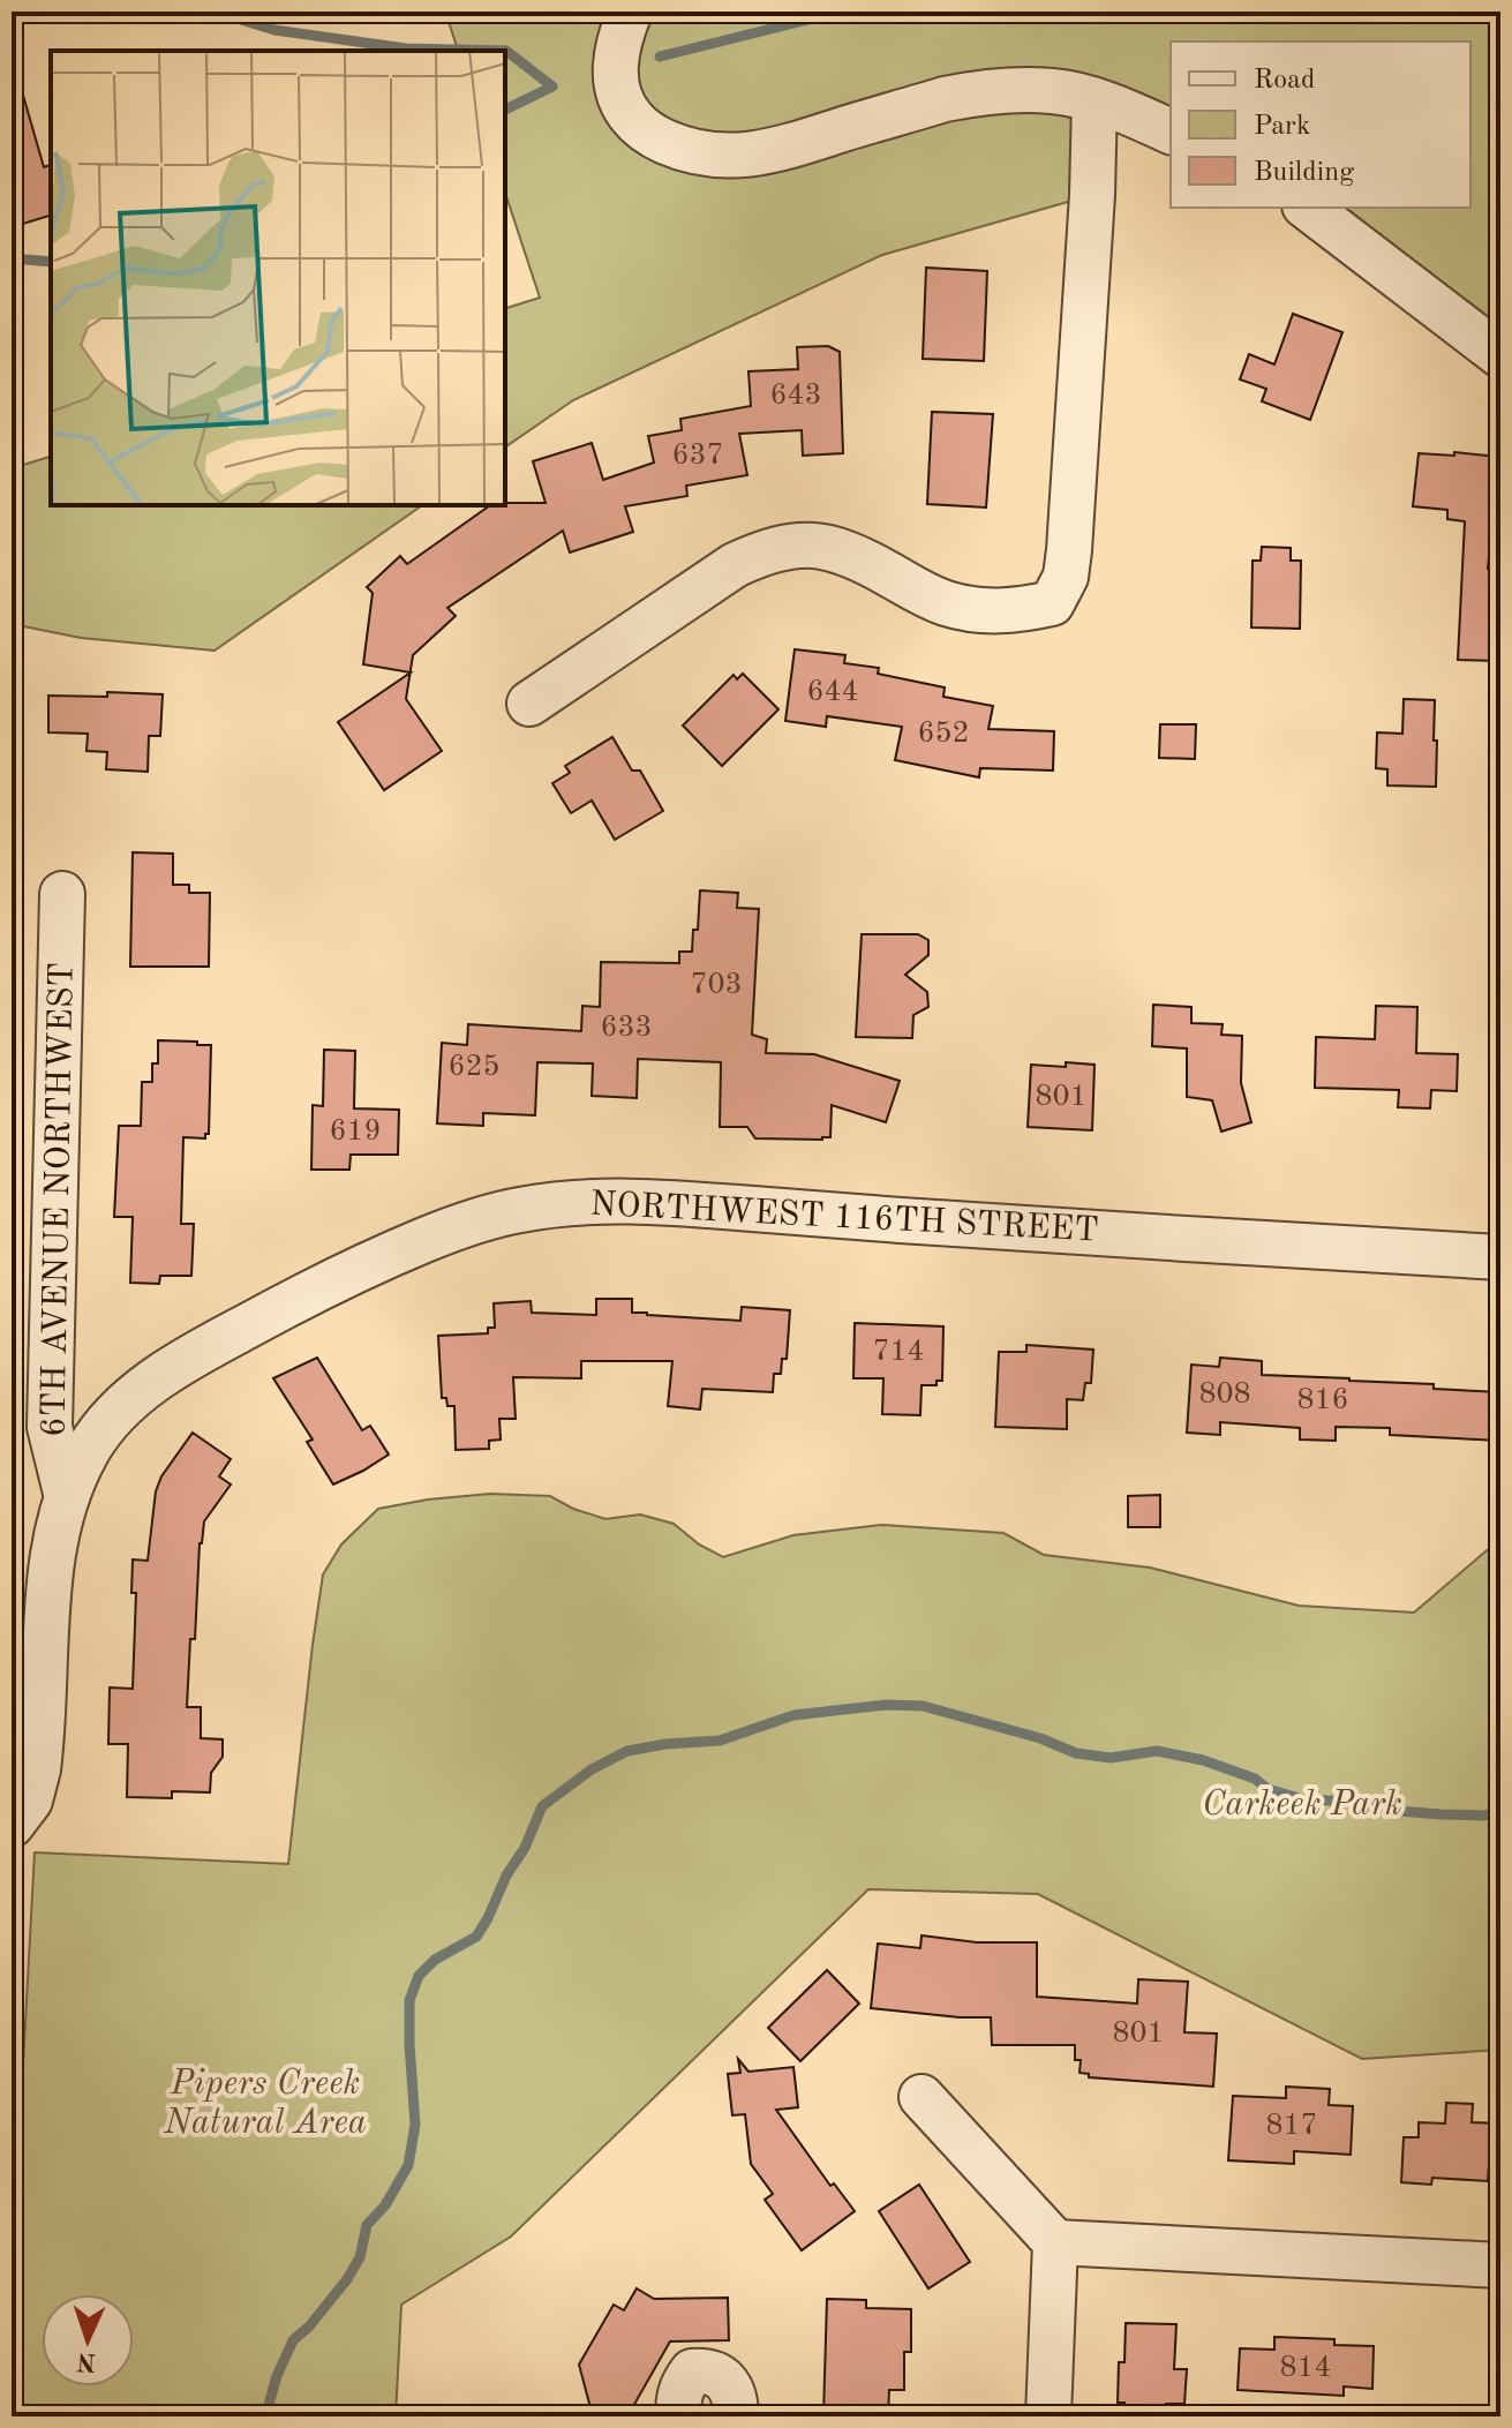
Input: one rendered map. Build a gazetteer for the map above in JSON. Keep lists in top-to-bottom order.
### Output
{
  "streets": {
    "street": ["6TH AVENUE NORTHWEST", "NORTHWEST 116TH STREET"]
  },
  "crossings": [
    ["6TH AVENUE NORTHWEST", "NORTHWEST 116TH STREET"]
  ],
  "parks": ["Carkeek Park", "Pipers Creek Natural Area"],
  "house_numbers": [
    "643",
    "637",
    "644",
    "652",
    "703",
    "633",
    "625",
    "801",
    "619",
    "714",
    "808",
    "816",
    "801",
    "817",
    "814"
  ],
  "legend": ["Road", "Park", "Building"],
  "north": "bottom"
}
